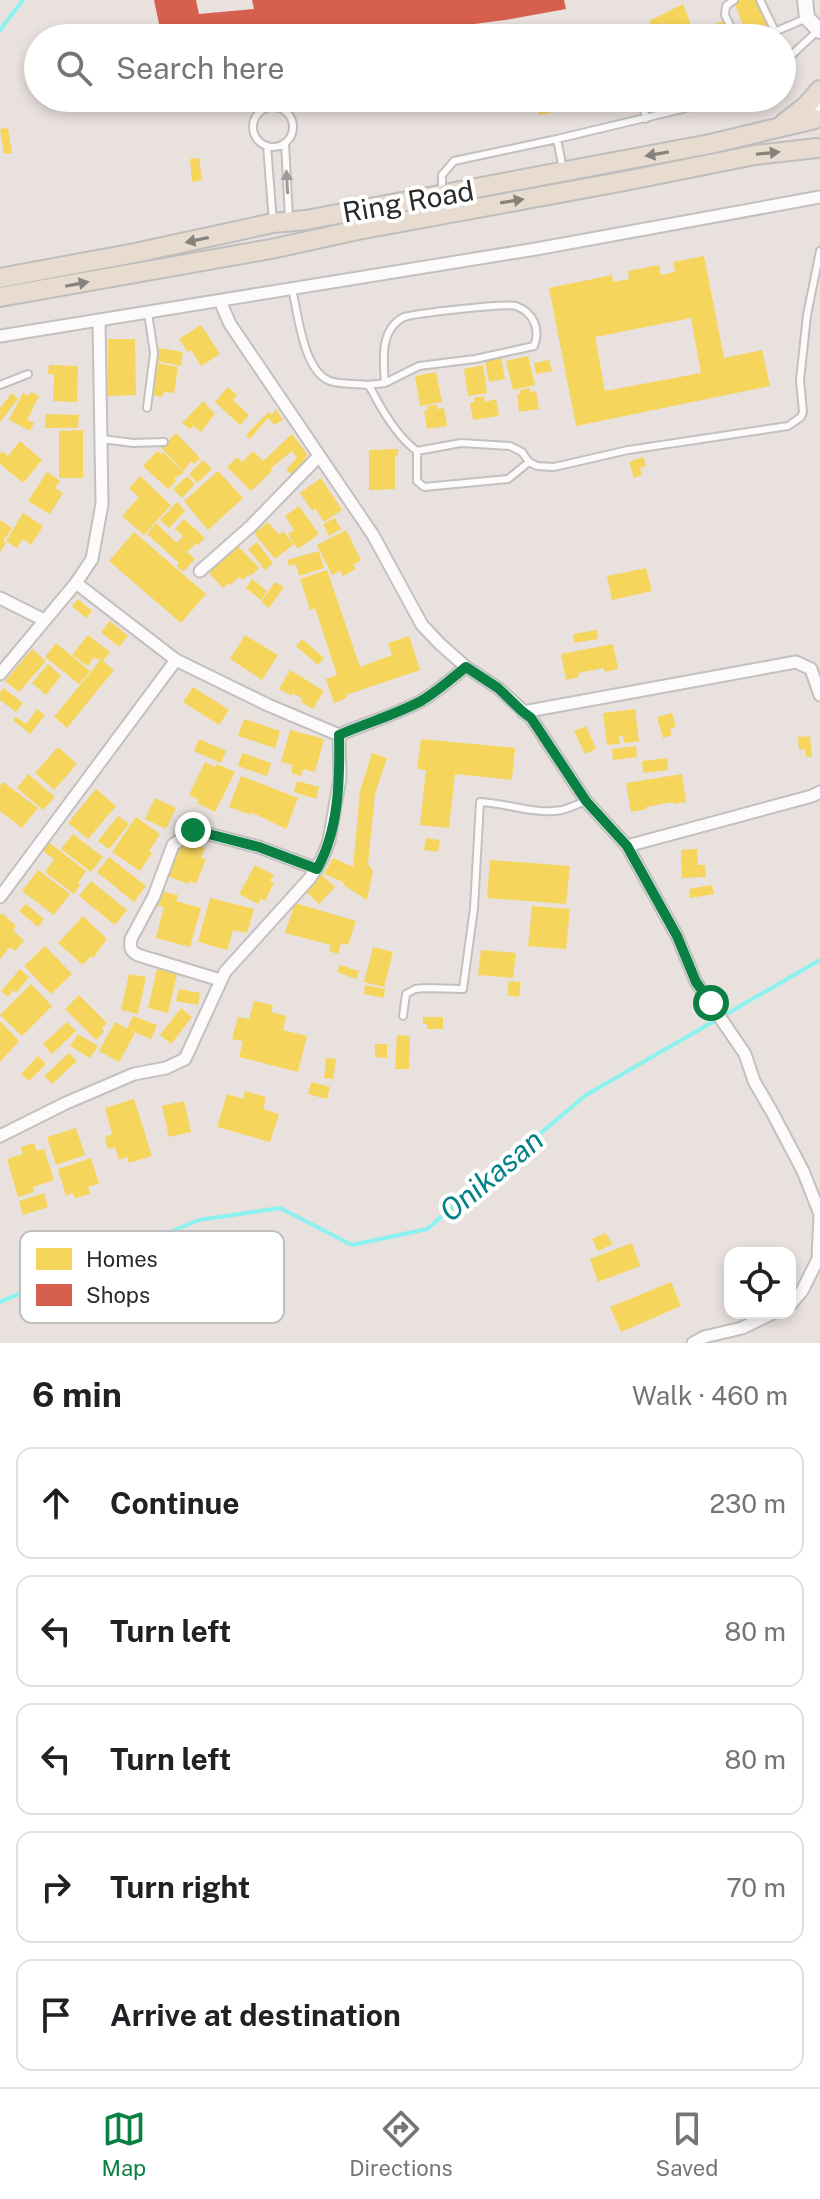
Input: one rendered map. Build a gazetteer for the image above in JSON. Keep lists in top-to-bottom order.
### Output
{
  "streets": {
    "main road": ["Ring Road"]
  },
  "water": ["Onikasan"],
  "legend": ["Homes", "Shops"],
  "page": {
    "search": "Search here",
    "heading": ["6 min", "Walk · 460 m"],
    "list": [
      ["Continue", "230 m"],
      ["Turn left", "80 m"],
      ["Turn left", "80 m"],
      ["Turn right", "70 m"],
      "Arrive at destination"
    ],
    "nav": ["Map", "Directions", "Saved"]
  }
}
